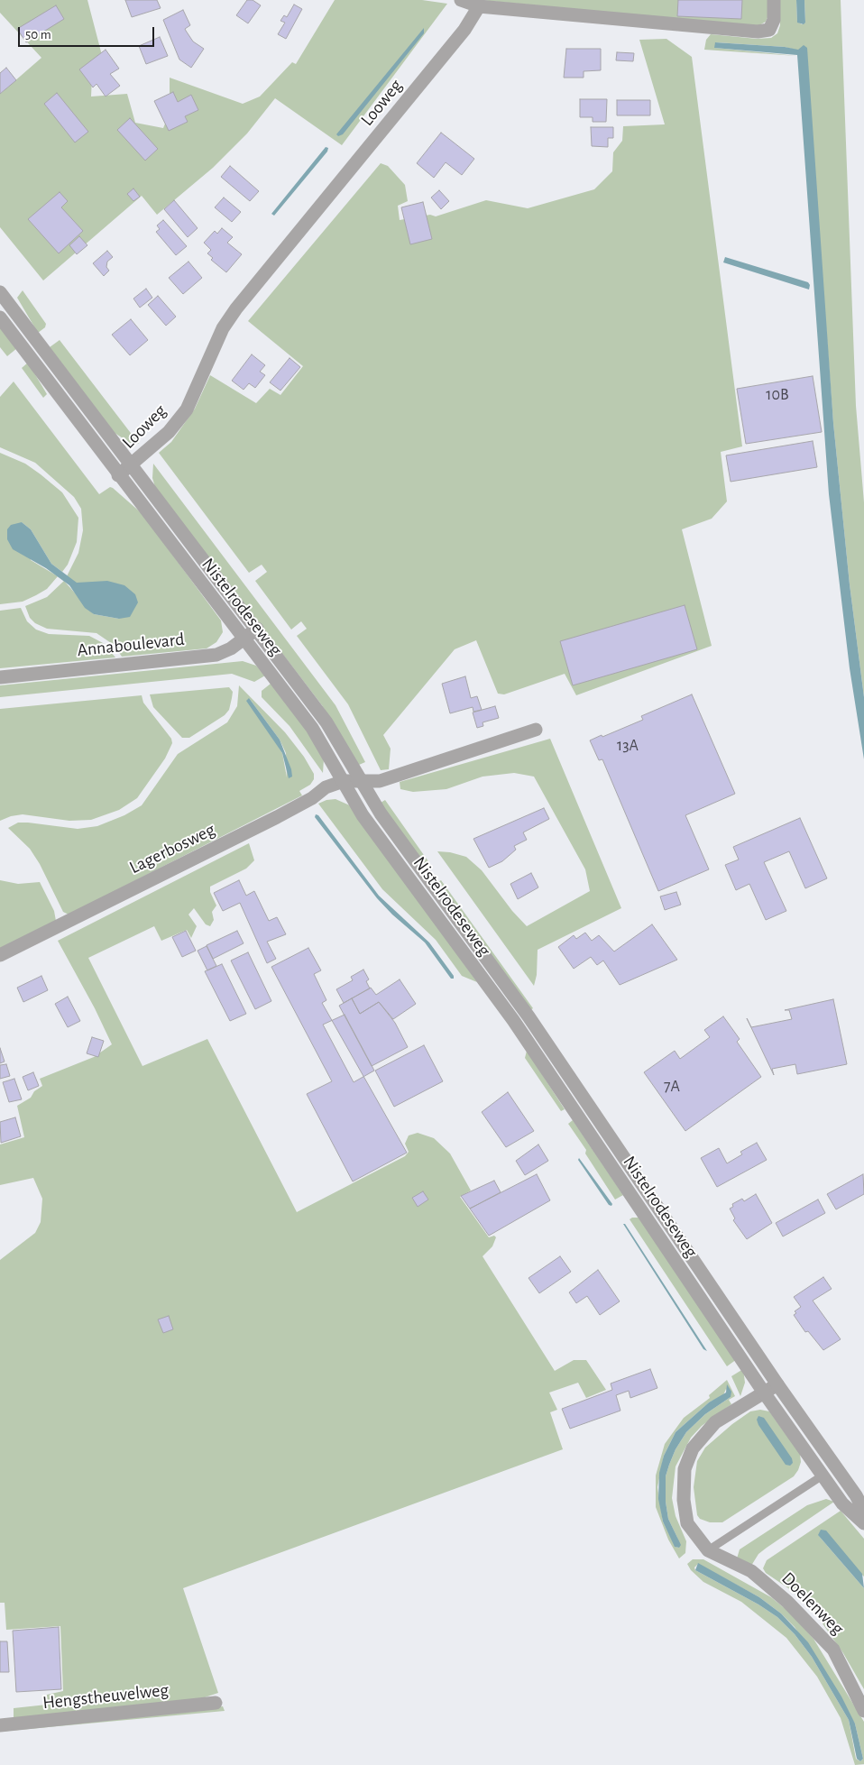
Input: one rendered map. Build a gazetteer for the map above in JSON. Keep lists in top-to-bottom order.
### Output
{
  "streets": {
    "street": [
      "Looweg",
      "Nistelrodeseweg",
      "Annaboulevard",
      "Lagerbosweg",
      "Doelenweg",
      "Hengstheuvelweg"
    ]
  },
  "crossings": [
    ["Looweg", "Nistelrodeseweg"],
    ["Nistelrodeseweg", "Annaboulevard"],
    ["Nistelrodeseweg", "Lagerbosweg"]
  ],
  "house_numbers": ["10B", "13A", "7A"],
  "scale_bar": "50 m"
}
